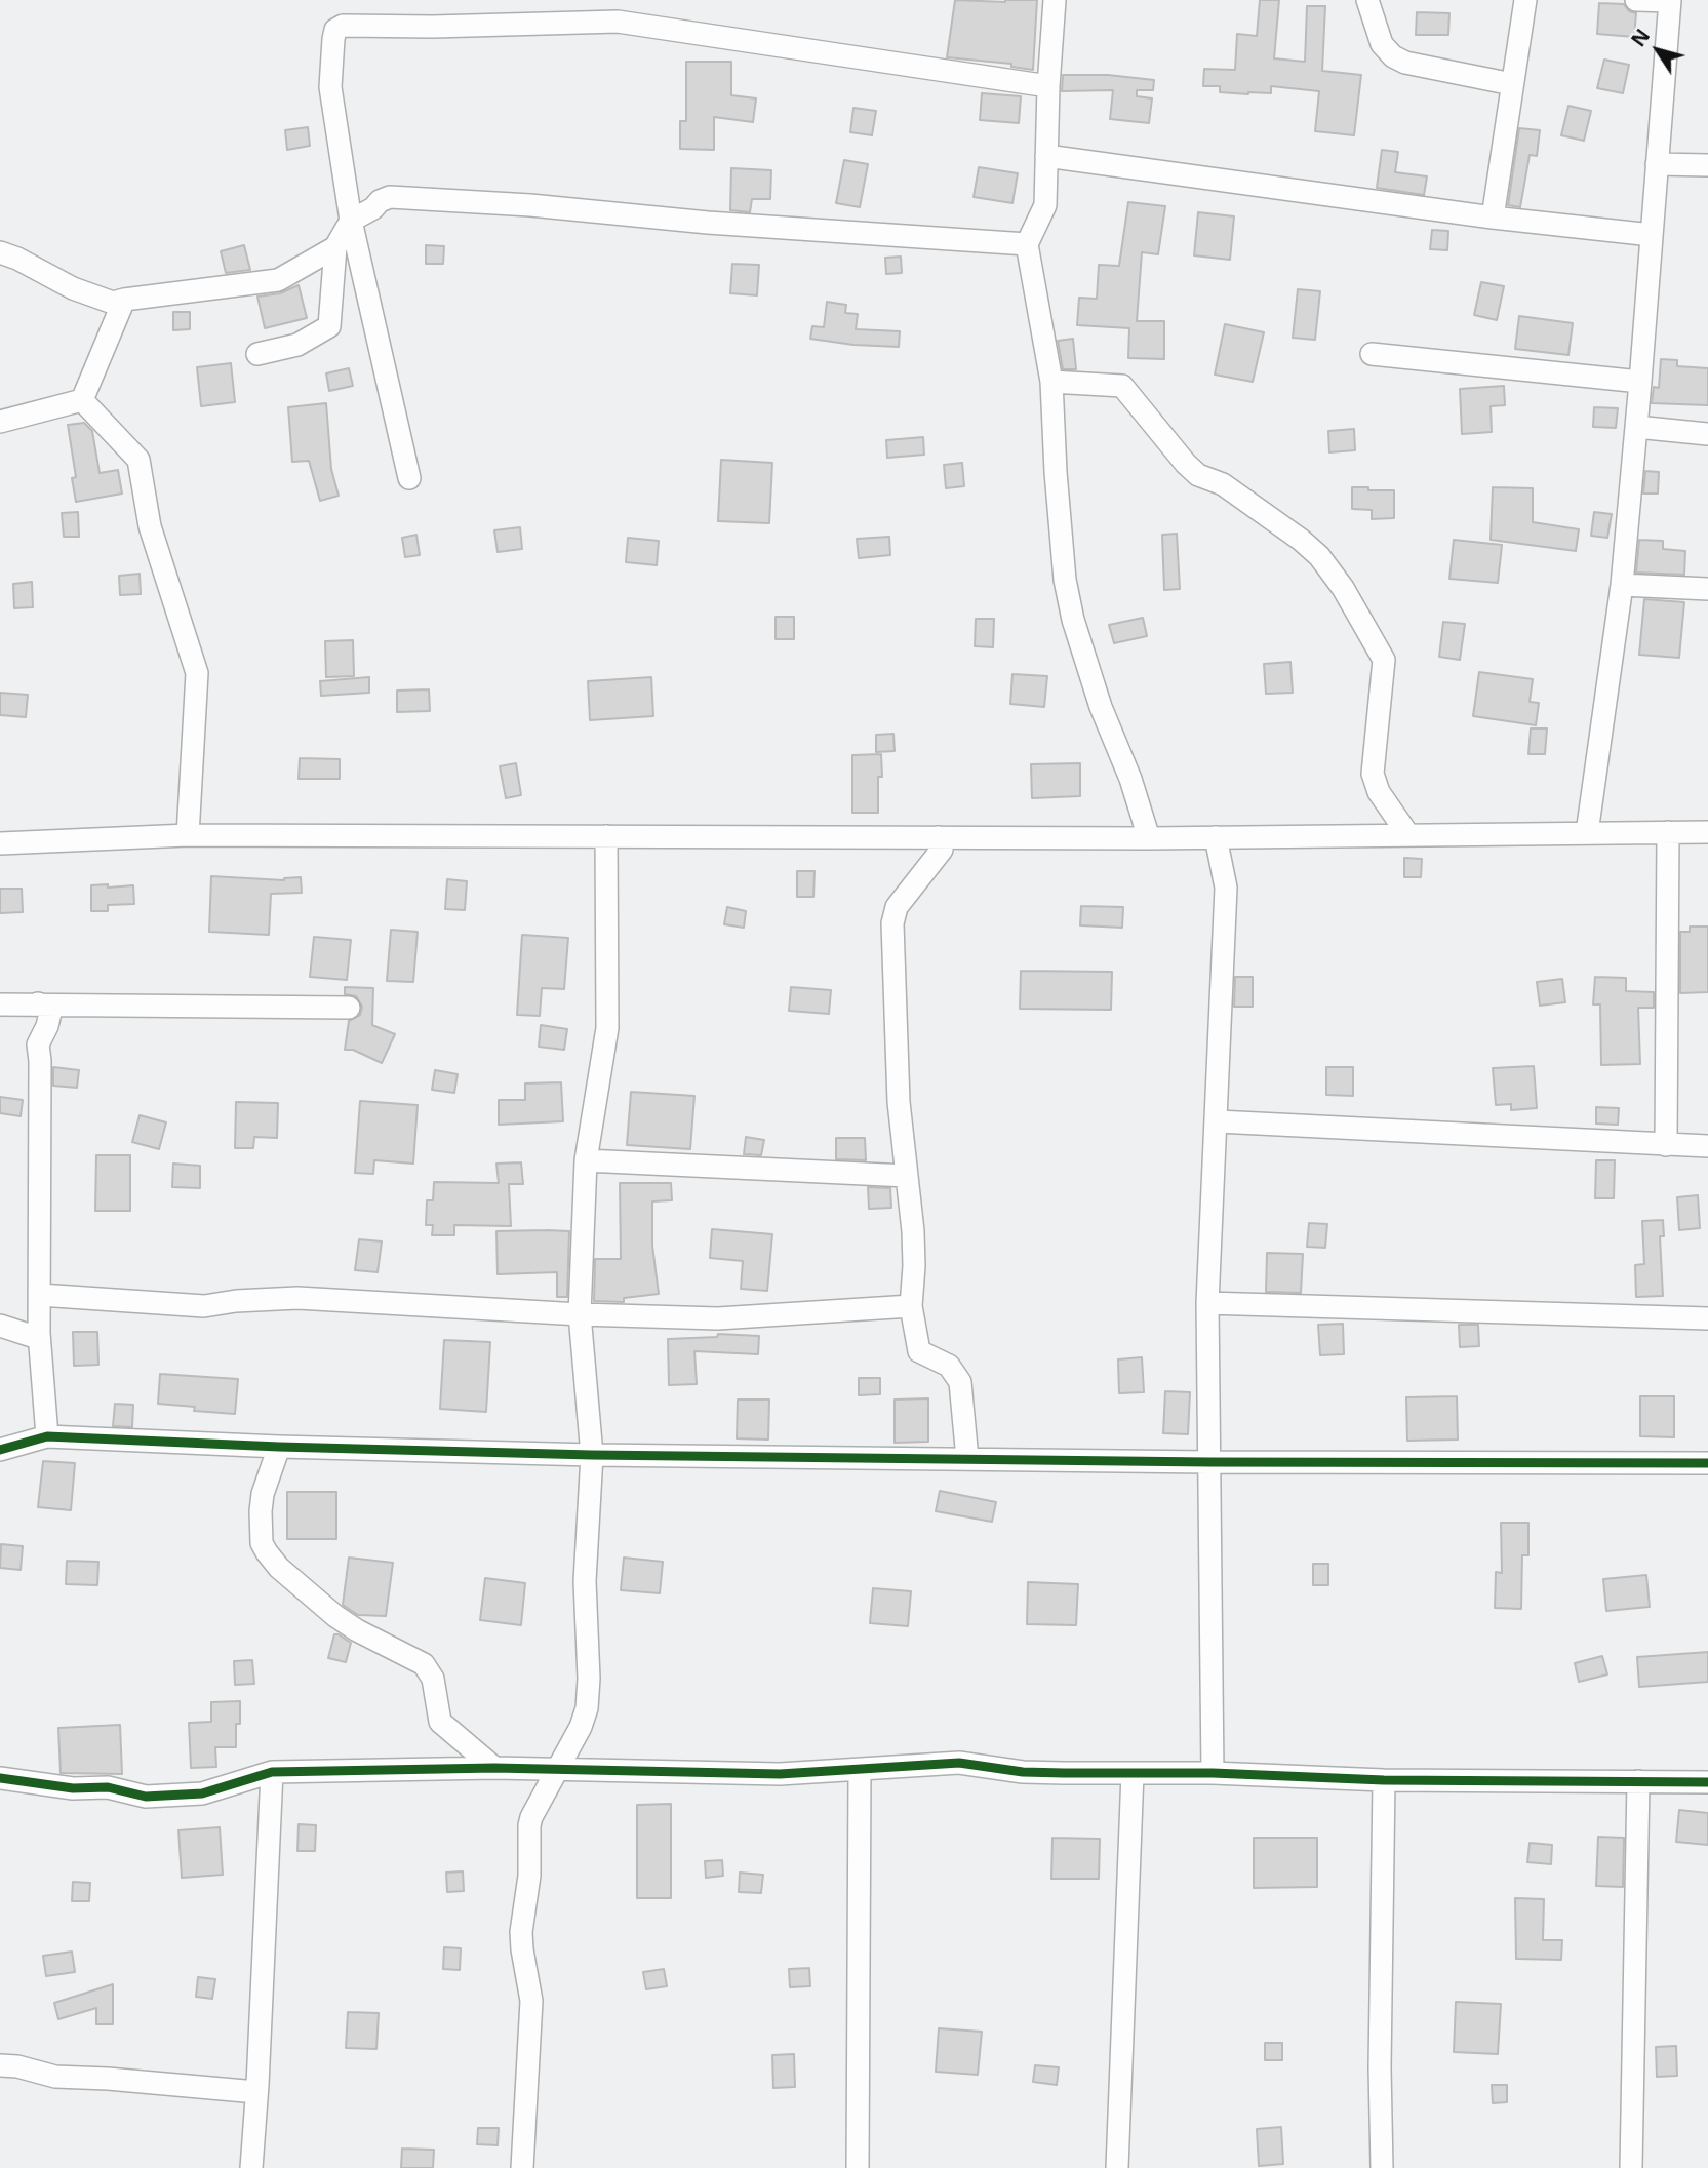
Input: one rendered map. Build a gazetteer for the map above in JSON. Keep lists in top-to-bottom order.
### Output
{
  "north": "top left"
}
